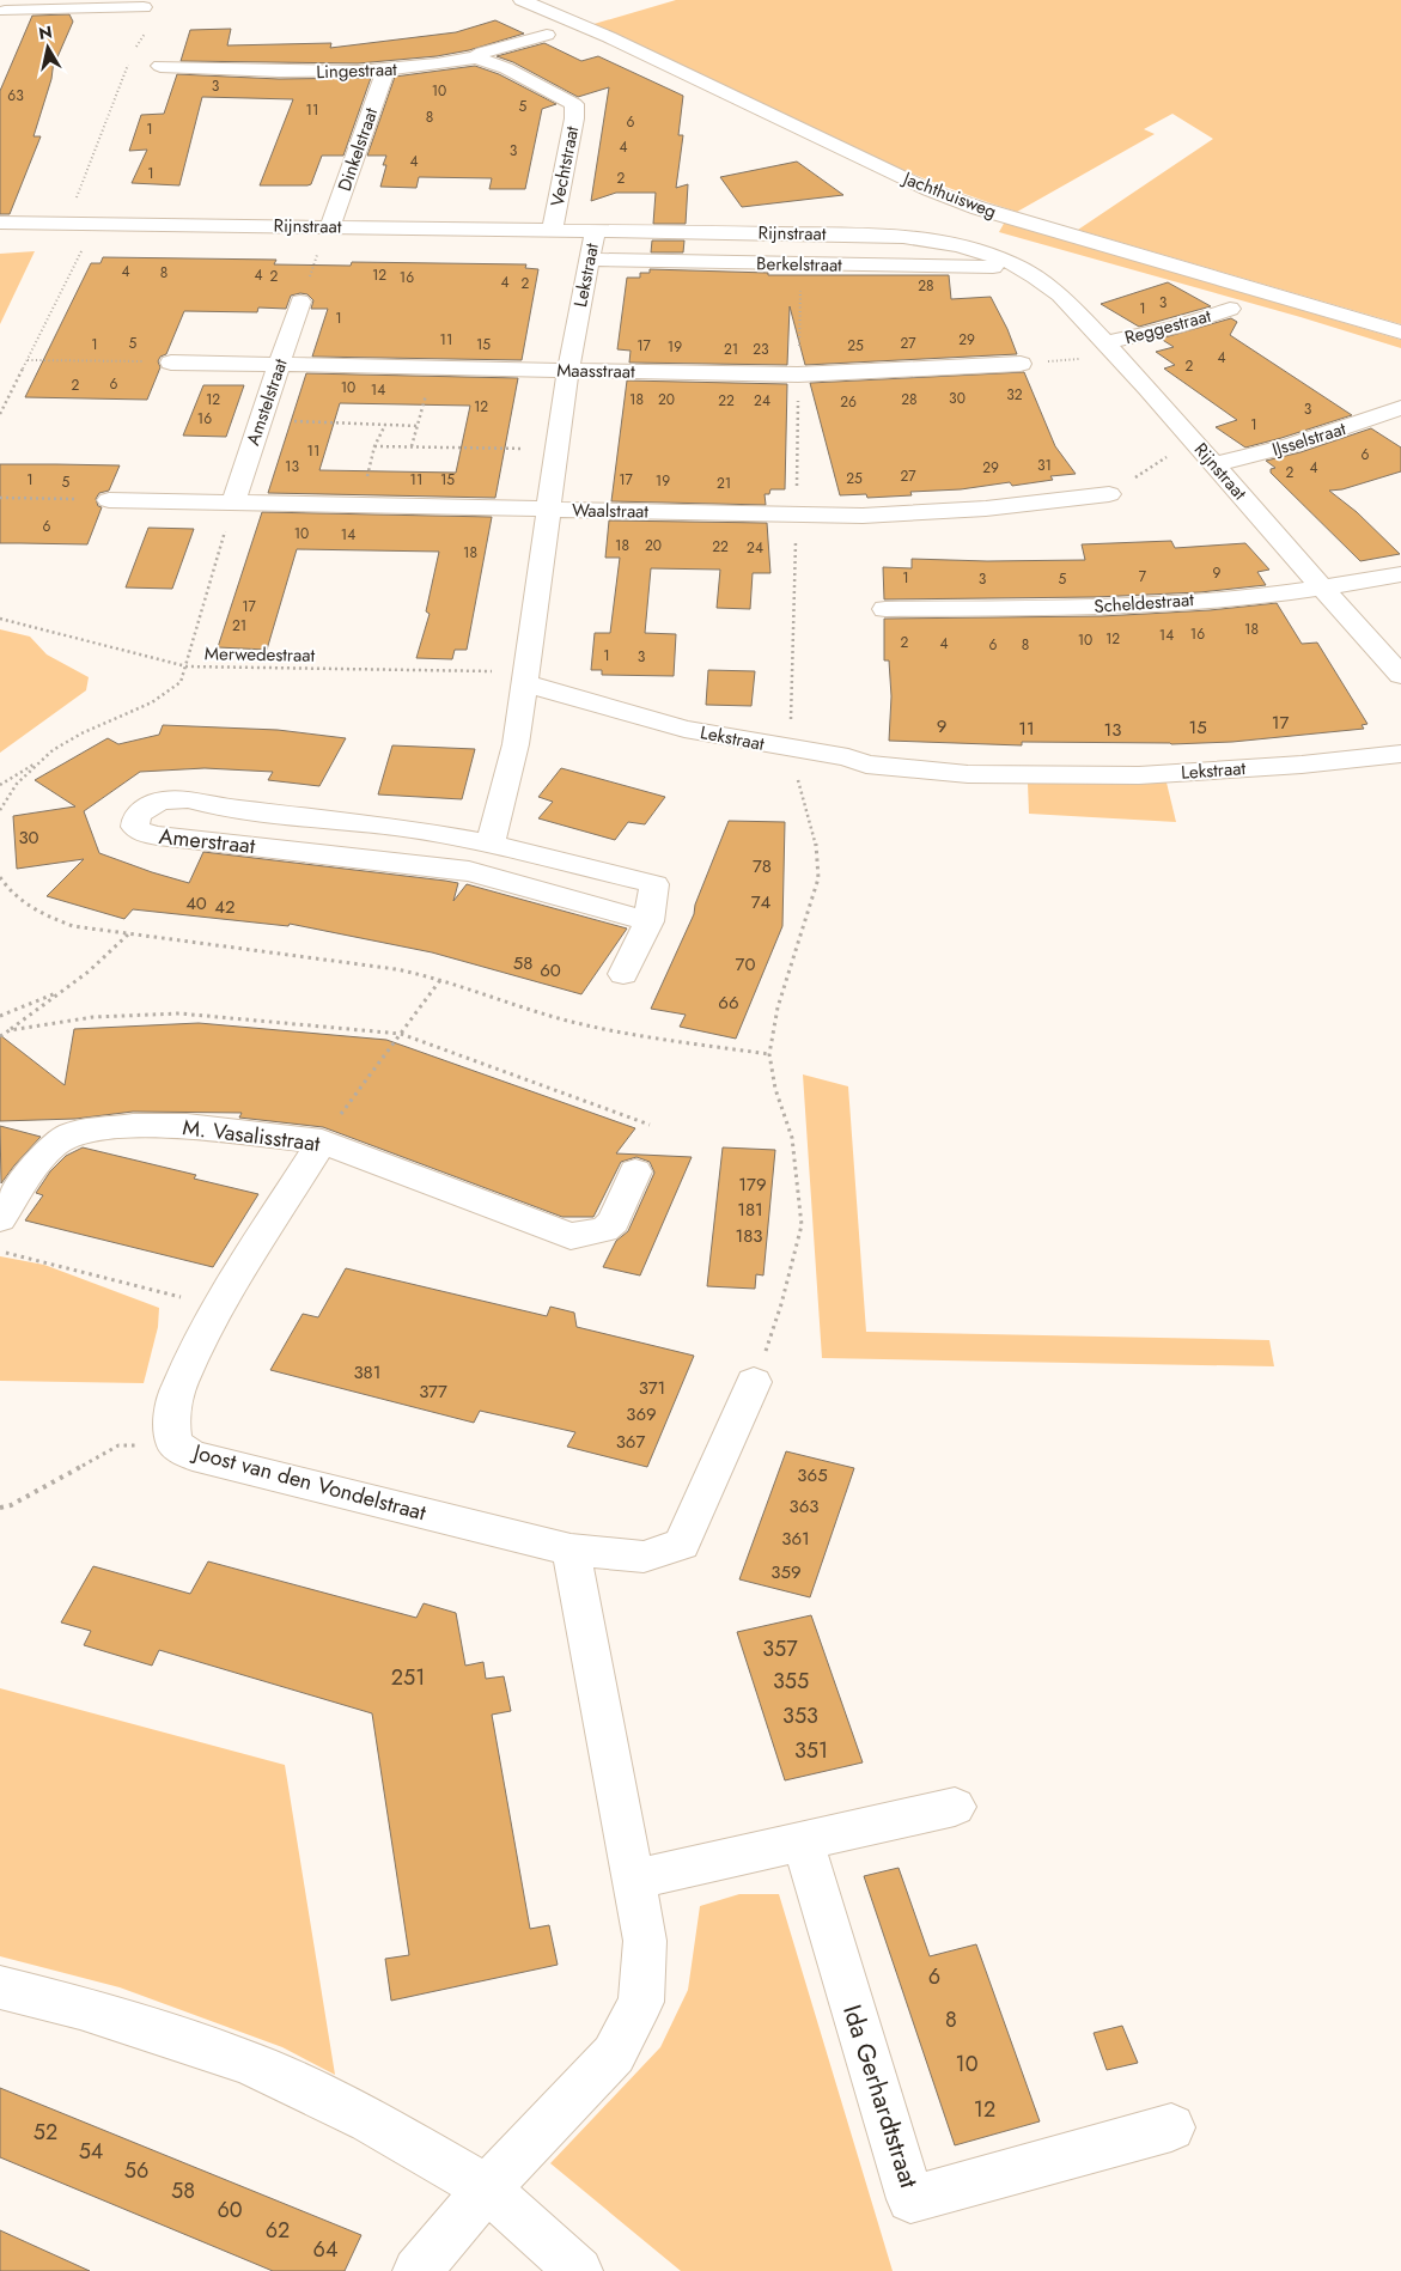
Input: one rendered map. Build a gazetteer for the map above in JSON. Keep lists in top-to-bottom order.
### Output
{
  "streets": {
    "street": [
      "Lingestraat",
      "Dinkelstraat",
      "Vechtstraat",
      "Jachthuisweg",
      "Rijnstraat",
      "Berkelstraat",
      "Lekstraat",
      "Reggestraat",
      "Maasstraat",
      "Amstelstraat",
      "IJsselstraat",
      "Waalstraat",
      "Scheldestraat",
      "Amerstraat",
      "M. Vasalisstraat",
      "Joost van den Vondelstraat",
      "Ida Gerhardtstraat"
    ],
    "path": ["Merwedestraat"]
  },
  "crossings": [
    ["Lingestraat", "Dinkelstraat"],
    ["Lingestraat", "Vechtstraat"],
    ["Dinkelstraat", "Rijnstraat"],
    ["Vechtstraat", "Rijnstraat"],
    ["Rijnstraat", "Berkelstraat"],
    ["Rijnstraat", "Lekstraat"],
    ["Rijnstraat", "Reggestraat"],
    ["Rijnstraat", "IJsselstraat"],
    ["Rijnstraat", "Scheldestraat"],
    ["Berkelstraat", "Lekstraat"],
    ["Lekstraat", "Maasstraat"],
    ["Lekstraat", "Waalstraat"],
    ["Lekstraat", "Merwedestraat"],
    ["Maasstraat", "Amstelstraat"],
    ["Amstelstraat", "Waalstraat"],
    ["M. Vasalisstraat", "Joost van den Vondelstraat"]
  ],
  "house_numbers": [
    "3",
    "10",
    "63",
    "5",
    "11",
    "8",
    "6",
    "1",
    "4",
    "3",
    "4",
    "1",
    "2",
    "4",
    "8",
    "4",
    "12",
    "2",
    "16",
    "4",
    "2",
    "28",
    "3",
    "1",
    "1",
    "11",
    "29",
    "5",
    "27",
    "1",
    "15",
    "17",
    "25",
    "19",
    "21",
    "23",
    "4",
    "2",
    "6",
    "2",
    "10",
    "14",
    "32",
    "30",
    "12",
    "18",
    "20",
    "28",
    "22",
    "24",
    "26",
    "12",
    "3",
    "16",
    "1",
    "11",
    "6",
    "31",
    "13",
    "29",
    "4",
    "2",
    "27",
    "25",
    "1",
    "11",
    "15",
    "17",
    "19",
    "5",
    "21",
    "6",
    "10",
    "14",
    "18",
    "20",
    "22",
    "24",
    "18",
    "9",
    "7",
    "1",
    "3",
    "5",
    "17",
    "21",
    "18",
    "16",
    "14",
    "12",
    "10",
    "2",
    "4",
    "6",
    "8",
    "1",
    "3",
    "17",
    "9",
    "15",
    "11",
    "13",
    "30",
    "78",
    "74",
    "40",
    "42",
    "58",
    "70",
    "60",
    "66",
    "179",
    "181",
    "183",
    "381",
    "371",
    "377",
    "369",
    "367",
    "365",
    "363",
    "361",
    "359",
    "357",
    "251",
    "355",
    "353",
    "351",
    "6",
    "8",
    "10",
    "12",
    "52",
    "54",
    "56",
    "58",
    "60",
    "62",
    "64"
  ],
  "north": "top"
}
